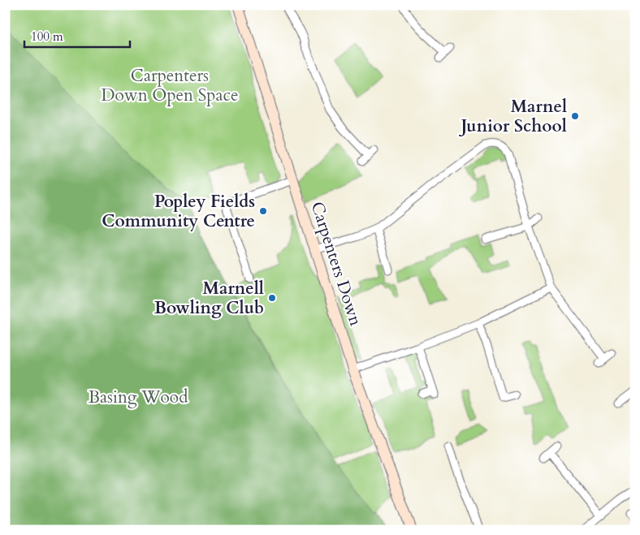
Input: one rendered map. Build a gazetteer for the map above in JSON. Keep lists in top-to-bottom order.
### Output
{
  "streets": {
    "street": ["Carpenters Down"]
  },
  "parks": ["Carpenters Down Open Space", "Basing Wood"],
  "places": ["Marnel Junior School", "Popley Fields Community Centre", "Marnell Bowling Club"],
  "scale_bar": "100 m"
}
